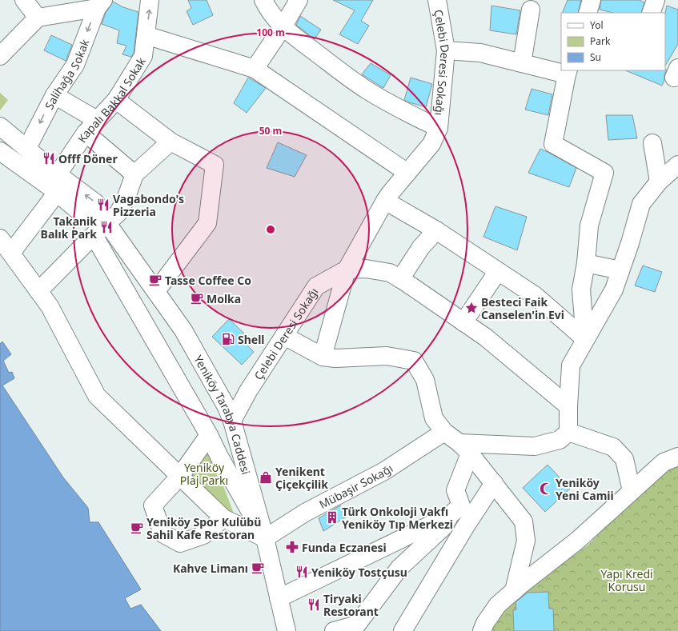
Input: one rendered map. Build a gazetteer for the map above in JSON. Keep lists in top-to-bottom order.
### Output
{
  "streets": {
    "street": [
      "Çelebi Deresi Sokağı",
      "Salihağa Sokak",
      "Kapalı Bakkal Sokak",
      "Yeniköy Tarabya Caddesi",
      "Mübaşir Sokağı"
    ]
  },
  "crossings": [
    ["Çelebi Deresi Sokağı", "Yeniköy Tarabya Caddesi"],
    ["Kapalı Bakkal Sokak", "Yeniköy Tarabya Caddesi"],
    ["Yeniköy Tarabya Caddesi", "Mübaşir Sokağı"]
  ],
  "parks": ["Yeniköy Plaj Parkı", "Yapı Kredi Korusu"],
  "places": {
    "restaurant": [
      "Offf Döner",
      "Vagabondo's Pizzeria",
      "Takanik Balık Park",
      "Yeniköy Tostçusu",
      "Tiryaki Restorant"
    ],
    "cafe": [
      "Tasse Coffee Co",
      "Molka",
      "Yeniköy Spor Kulübü Sahil Kafe Restoran",
      "Kahve Limanı"
    ],
    "place": ["Besteci Faik Canselen'in Evi"],
    "fuel station": ["Shell"],
    "shop": ["Yenikent Çiçekçilik"],
    "mosque": ["Yeniköy Yeni Camii"],
    "building": ["Türk Onkoloji Vakfı Yeniköy Tıp Merkezi"],
    "pharmacy": ["Funda Eczanesi"]
  },
  "legend": ["Yol", "Park", "Su"],
  "rings": ["100 m", "50 m"]
}
